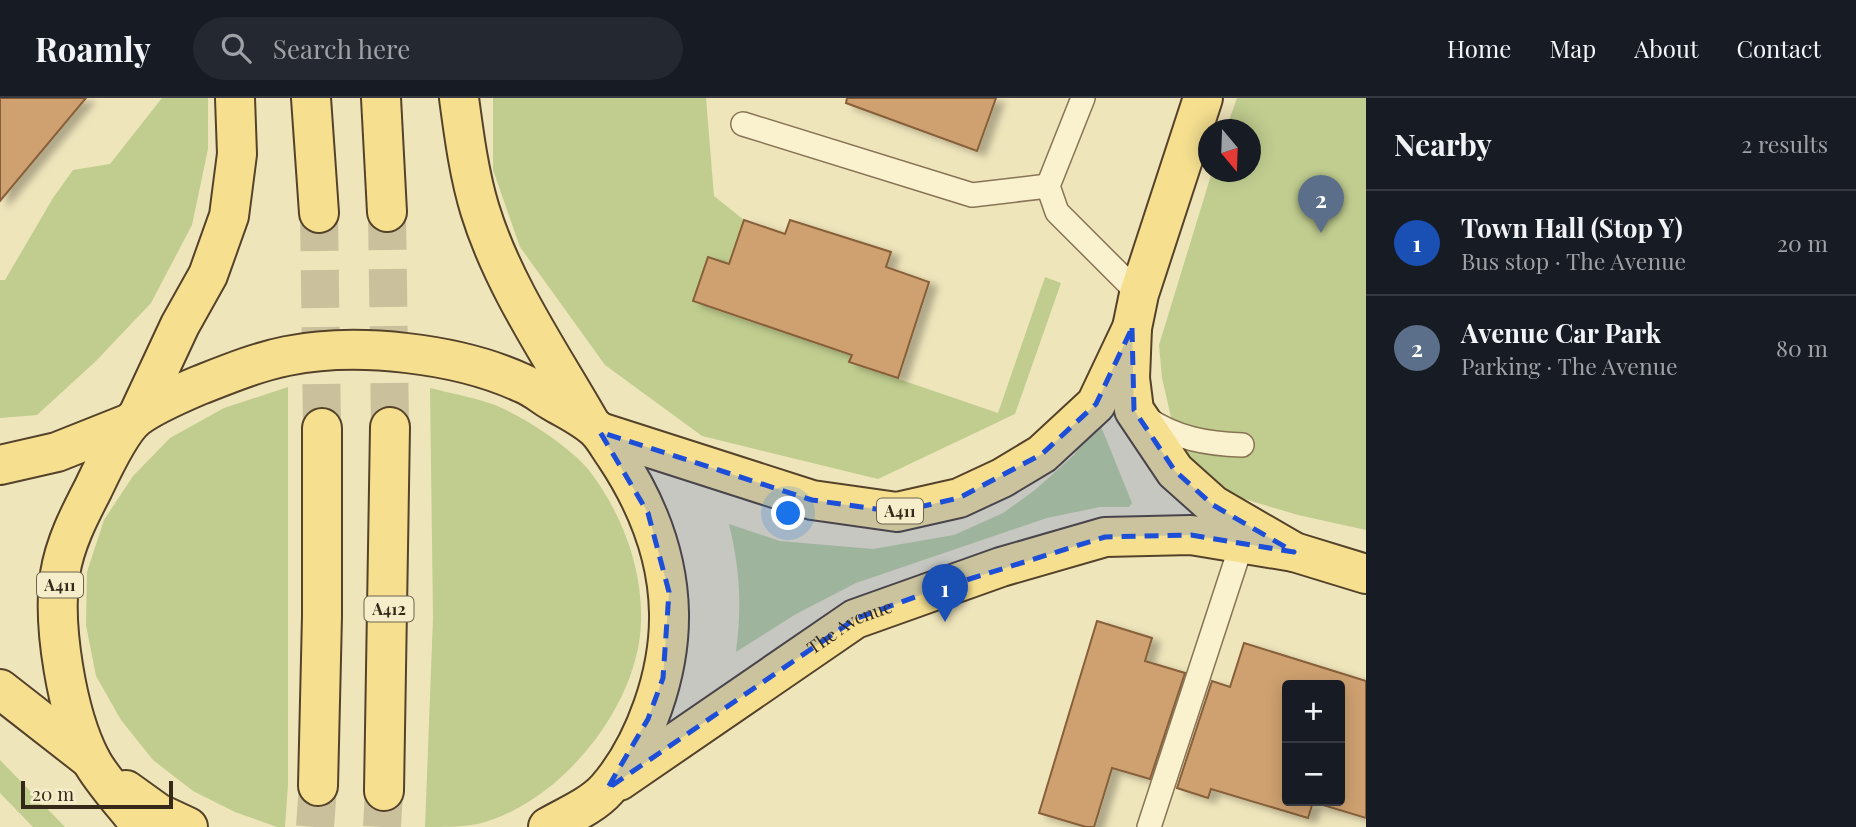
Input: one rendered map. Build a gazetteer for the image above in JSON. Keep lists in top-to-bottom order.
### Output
{
  "streets": {
    "main road": ["A411", "A412", "The Avenue"]
  },
  "crossings": [
    ["A411", "The Avenue"]
  ],
  "scale_bar": "20 m",
  "north": "bottom",
  "page": {
    "header": "Roamly",
    "search": "Search here",
    "nav": [
      "Home",
      "Map",
      "About",
      "Contact"
    ],
    "heading": ["Nearby", "2 results"],
    "pins": ["2", "1"],
    "list": [
      {
        "mark": "1",
        "name": "Town Hall (Stop Y)",
        "note": "Bus stop · The Avenue",
        "value": "20 m"
      },
      {
        "mark": "2",
        "name": "Avenue Car Park",
        "note": "Parking · The Avenue",
        "value": "80 m"
      }
    ],
    "map_buttons": ["+", "−"],
    "scale": "20 m"
  }
}
